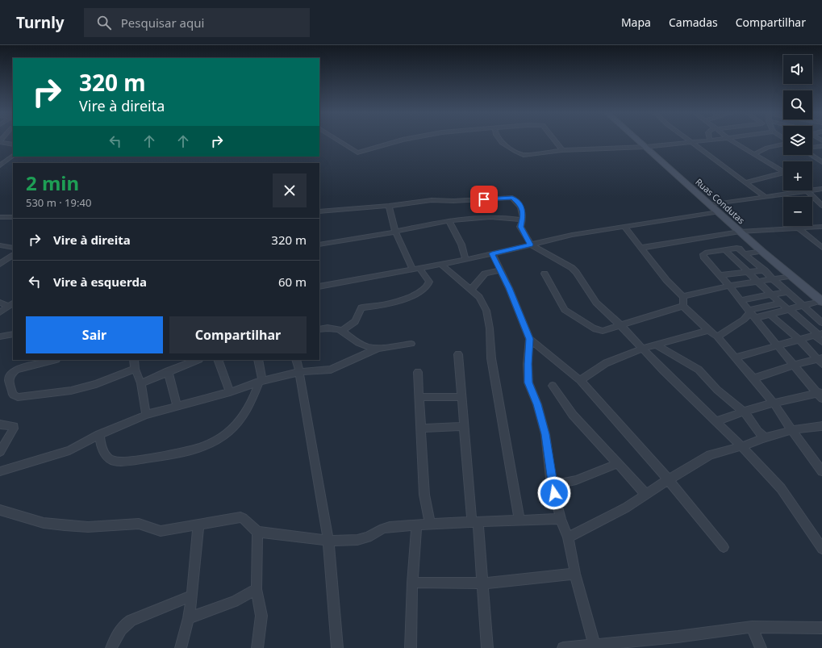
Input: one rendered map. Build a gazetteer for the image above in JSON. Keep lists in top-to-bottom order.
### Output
{
  "streets": {
    "street": ["Ruas Condutas"]
  },
  "page": {
    "header": "Turnly",
    "search": "Pesquisar aqui",
    "nav": ["Mapa", "Camadas", "Compartilhar"],
    "map_buttons": ["+", "−"],
    "turn": ["320 m", "Vire à direita"],
    "heading": ["2 min", "530 m · 19:40"],
    "list": [
      {
        "name": "Vire à direita",
        "value": "320 m"
      },
      {
        "name": "Vire à esquerda",
        "value": "60 m"
      }
    ],
    "buttons": ["Sair", "Compartilhar"]
  }
}
